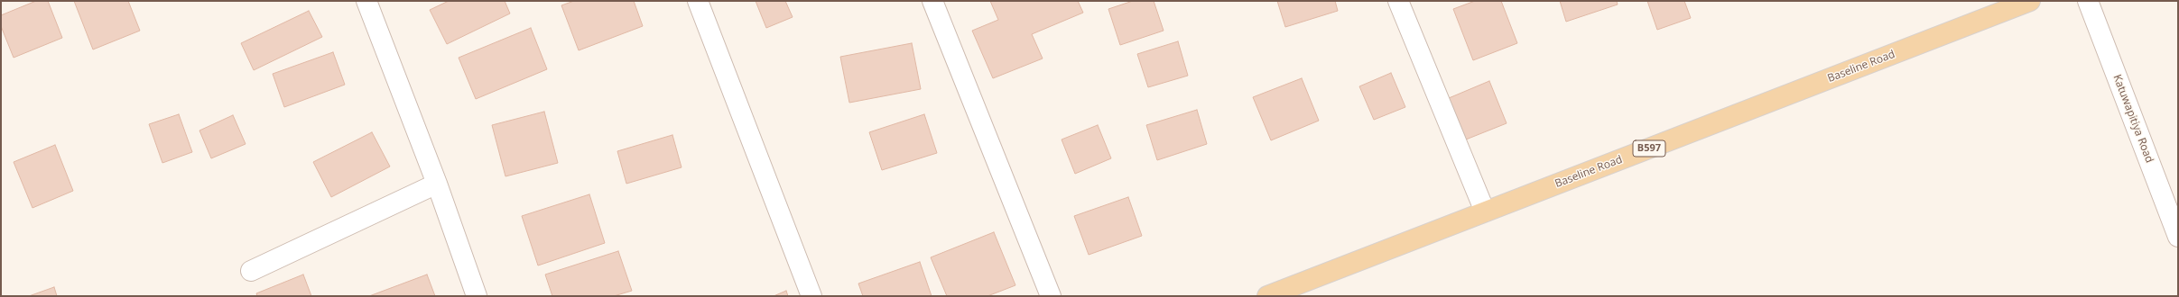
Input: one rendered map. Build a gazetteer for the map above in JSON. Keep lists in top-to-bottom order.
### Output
{
  "streets": {
    "main road": ["Baseline Road", "B597"],
    "street": ["Katuwapitiya Road"]
  }
}
